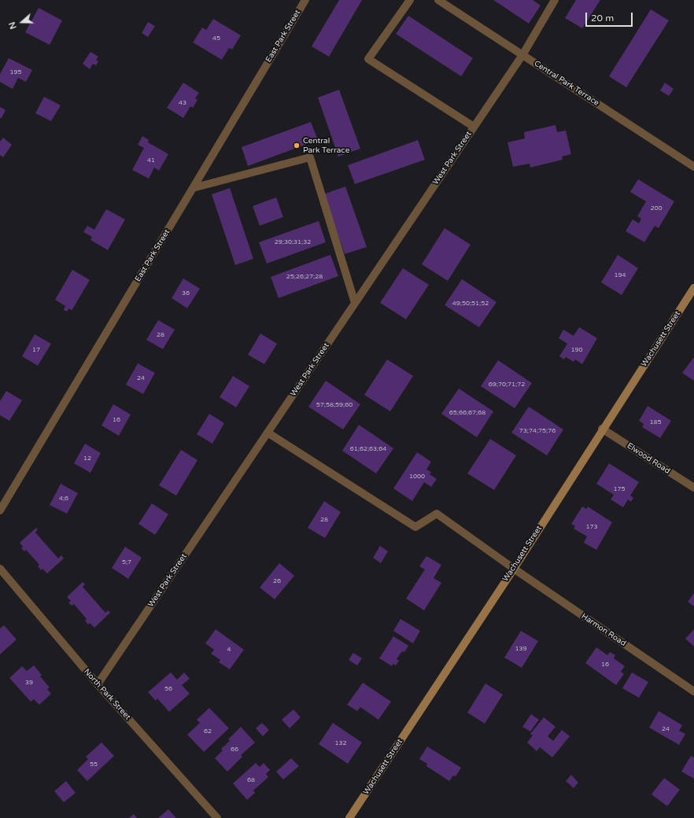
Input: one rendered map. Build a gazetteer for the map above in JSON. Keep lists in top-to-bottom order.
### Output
{
  "streets": {
    "street": [
      "East Park Street",
      "Central Park Terrace",
      "West Park Street",
      "Wachusett Street",
      "Elwood Road",
      "Harmon Road",
      "North Park Street"
    ]
  },
  "crossings": [
    ["Central Park Terrace", "West Park Street"],
    ["West Park Street", "Harmon Road"],
    ["West Park Street", "North Park Street"],
    ["Wachusett Street", "Elwood Road"],
    ["Wachusett Street", "Harmon Road"]
  ],
  "places": ["Central Park Terrace"],
  "house_numbers": [
    "45",
    "195",
    "43",
    "41",
    "200",
    "29;30;31;32",
    "194",
    "25;26;27;28",
    "36",
    "49;50;51;52",
    "28",
    "17",
    "190",
    "24",
    "69;70;71;72",
    "57;58;59;60",
    "65;66;67;68",
    "16",
    "185",
    "73;74;75;76",
    "61;62;63;64",
    "12",
    "1000",
    "175",
    "4;6",
    "28",
    "173",
    "5;7",
    "26",
    "139",
    "4",
    "16",
    "39",
    "56",
    "24",
    "62",
    "132",
    "66",
    "55",
    "68"
  ],
  "scale_bar": "20 m",
  "north": "left"
}
